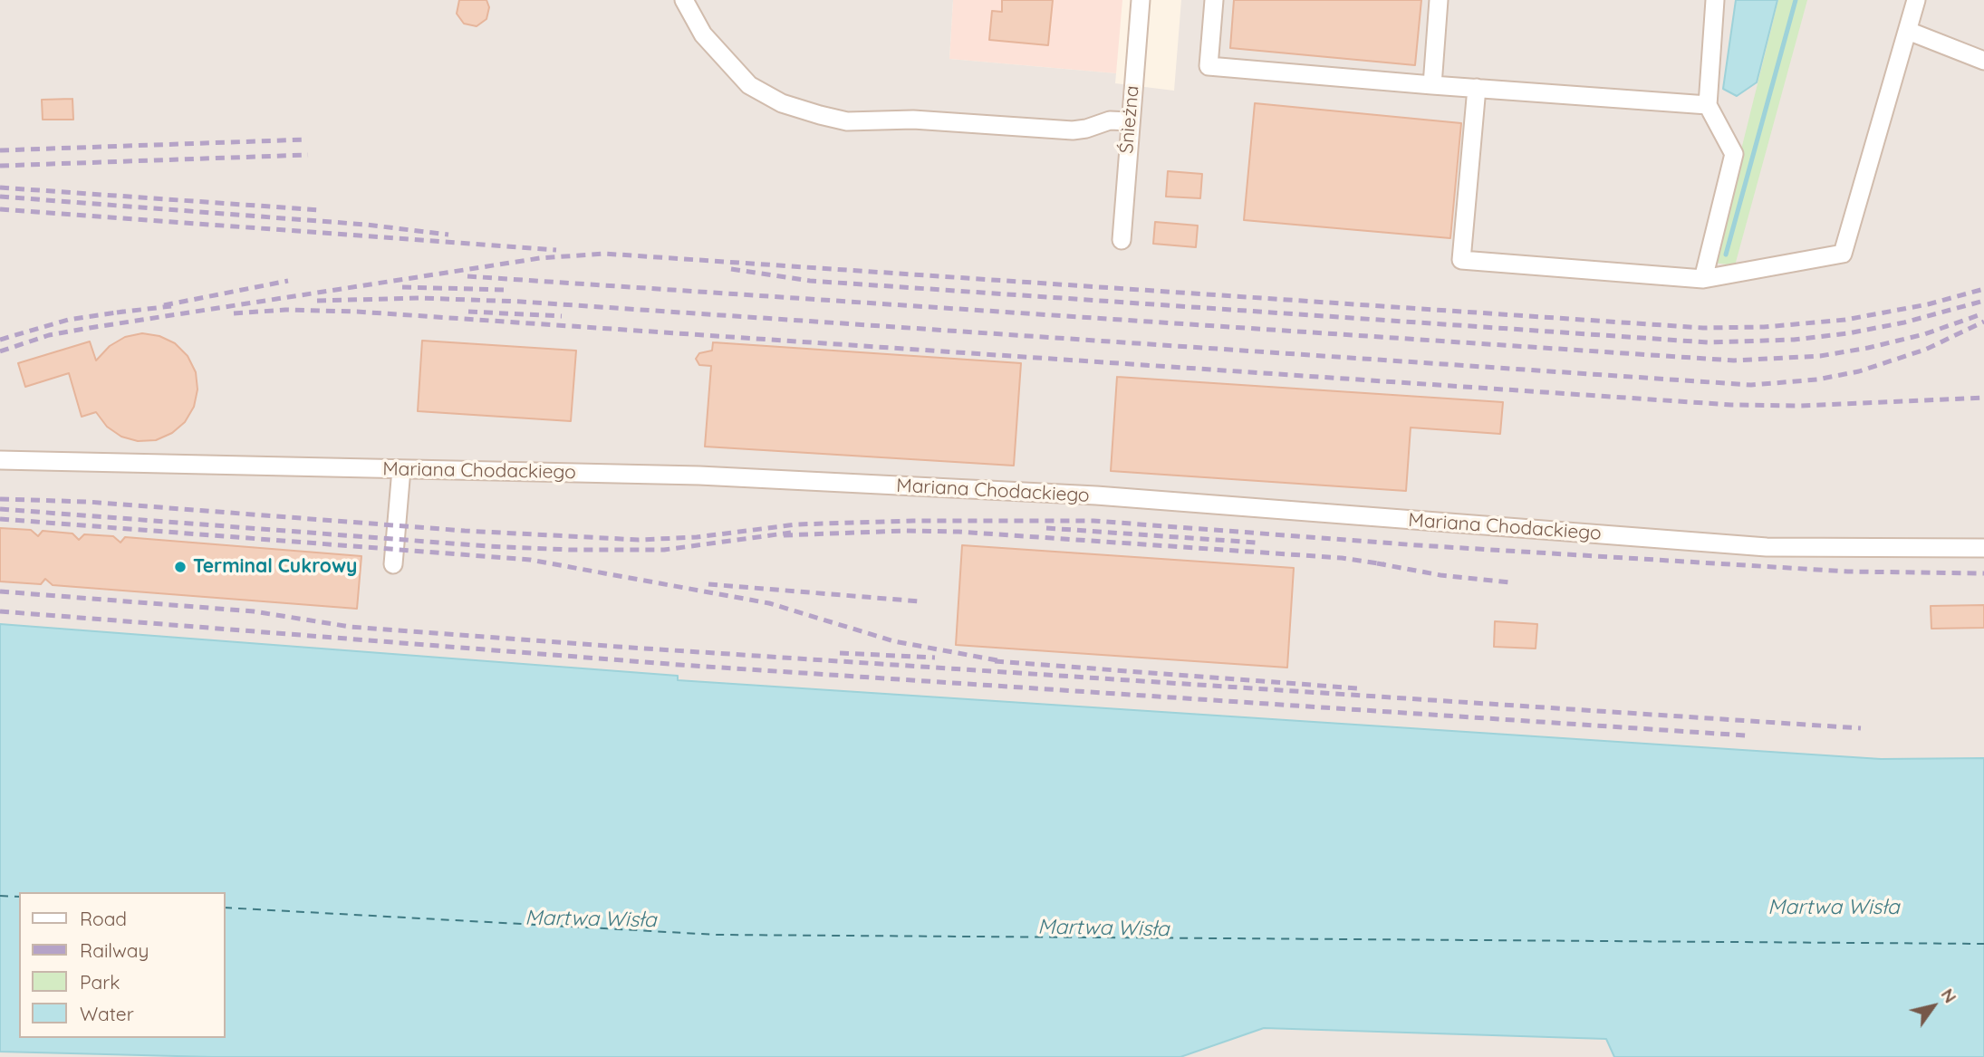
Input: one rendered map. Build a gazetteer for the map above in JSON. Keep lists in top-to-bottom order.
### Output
{
  "streets": {
    "street": ["Śnieżna", "Mariana Chodackiego"]
  },
  "water": ["Martwa Wisła"],
  "places": ["Terminal Cukrowy"],
  "legend": [
    "Road",
    "Railway",
    "Park",
    "Water"
  ],
  "north": "top right"
}
